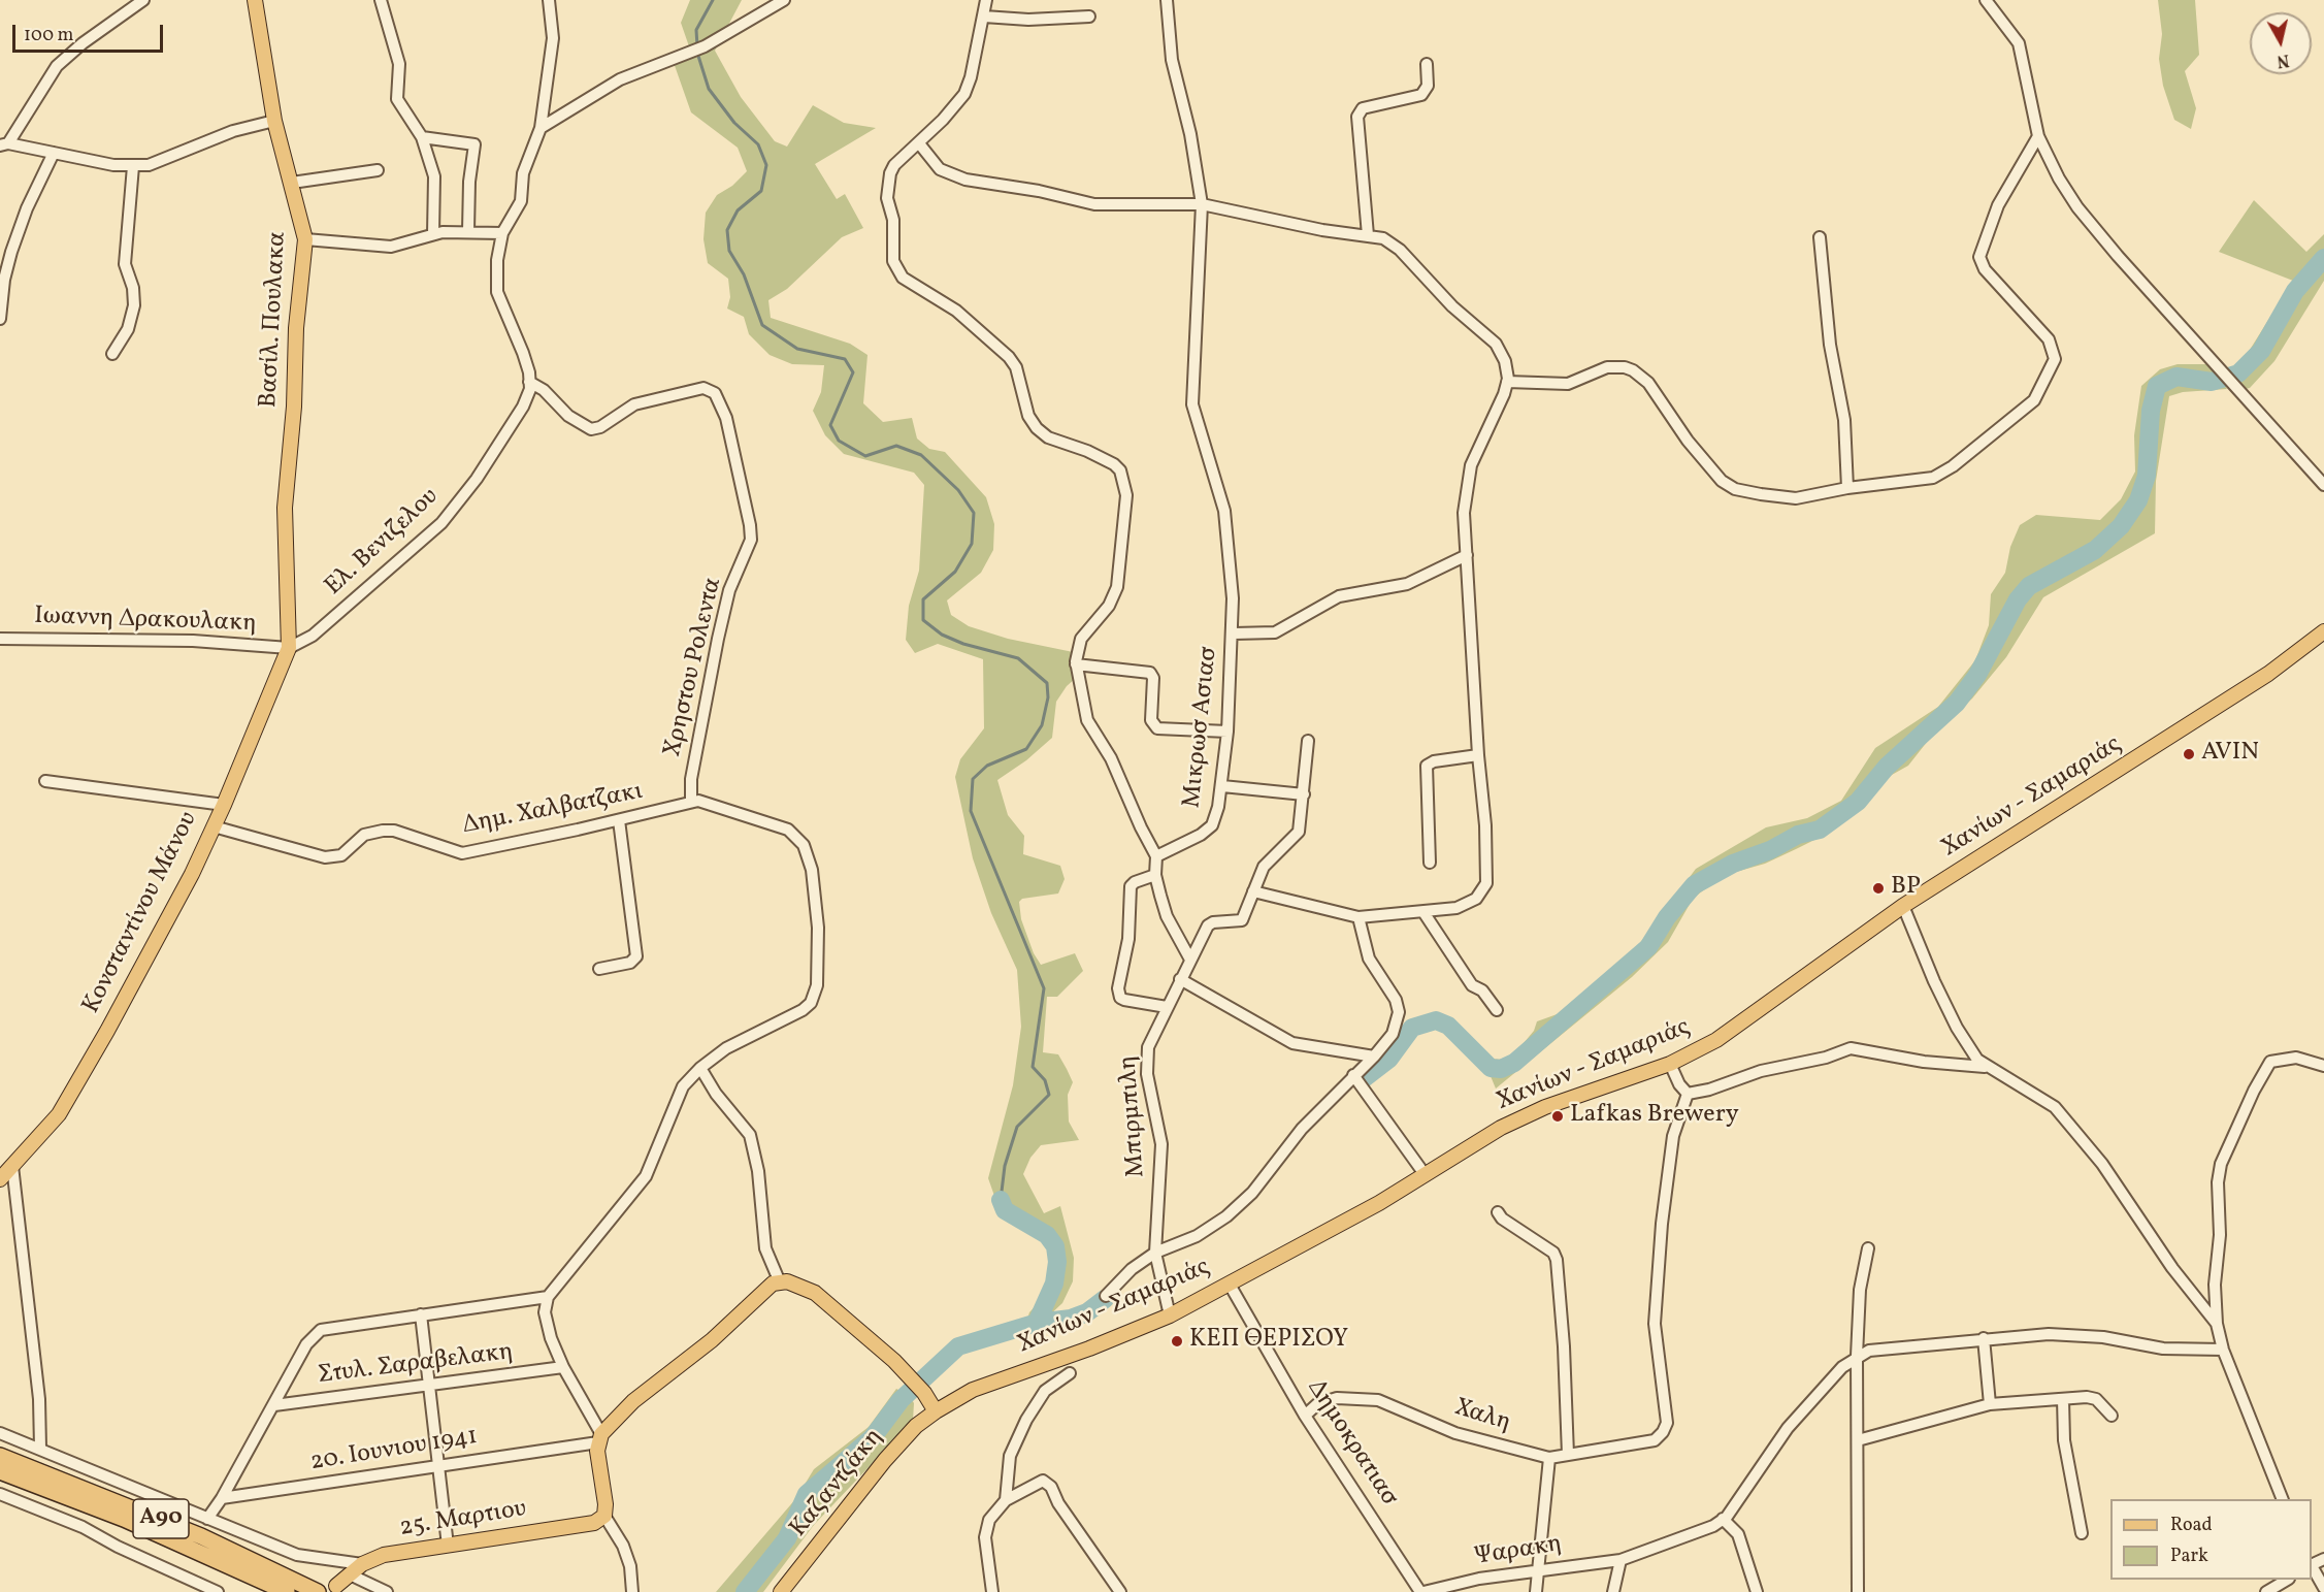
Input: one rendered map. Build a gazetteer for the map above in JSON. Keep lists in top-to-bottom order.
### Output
{
  "streets": {
    "highway": ["Α90"],
    "main road": [
      "Βασίλ. Πουλακα",
      "Χανίων - Σαμαριάς",
      "Κονσταντίνου Μάνου",
      "Καζαντζάκη",
      "25. Μαρτιου"
    ],
    "street": [
      "Ελ. Βενιζελου",
      "Ιωαννη Δρακουλακη",
      "Χρηστου Ρολεντα",
      "Μικρωσ Ασιασ",
      "Δημ. Χαλβατζακι",
      "Μπιρμπιλη",
      "Στυλ. Σαραβελακη",
      "Χαλη",
      "Δημοκρατιασ",
      "20. Ιουνιου 1941",
      "Ψαρακη"
    ]
  },
  "crossings": [
    ["Βασίλ. Πουλακα", "Ελ. Βενιζελου"],
    ["Βασίλ. Πουλακα", "Ιωαννη Δρακουλακη"],
    ["Βασίλ. Πουλακα", "Κονσταντίνου Μάνου"],
    ["Ελ. Βενιζελου", "Ιωαννη Δρακουλακη"],
    ["Ελ. Βενιζελου", "Χρηστου Ρολεντα"],
    ["Ελ. Βενιζελου", "Κονσταντίνου Μάνου"],
    ["Ιωαννη Δρακουλακη", "Κονσταντίνου Μάνου"],
    ["Χρηστου Ρολεντα", "Δημ. Χαλβατζακι"],
    ["Χανίων - Σαμαριάς", "Μπιρμπιλη"],
    ["Χανίων - Σαμαριάς", "Δημοκρατιασ"],
    ["Χανίων - Σαμαριάς", "Καζαντζάκη"],
    ["Δημ. Χαλβατζακι", "Κονσταντίνου Μάνου"],
    ["Χαλη", "Δημοκρατιασ"],
    ["Δημοκρατιασ", "Ψαρακη"]
  ],
  "places": [
    "AVIN",
    "BP",
    "Lafkas Brewery",
    "ΚΕΠ ΘΕΡΙΣΟΥ"
  ],
  "legend": ["Road", "Park"],
  "scale_bar": "100 m",
  "north": "bottom"
}
